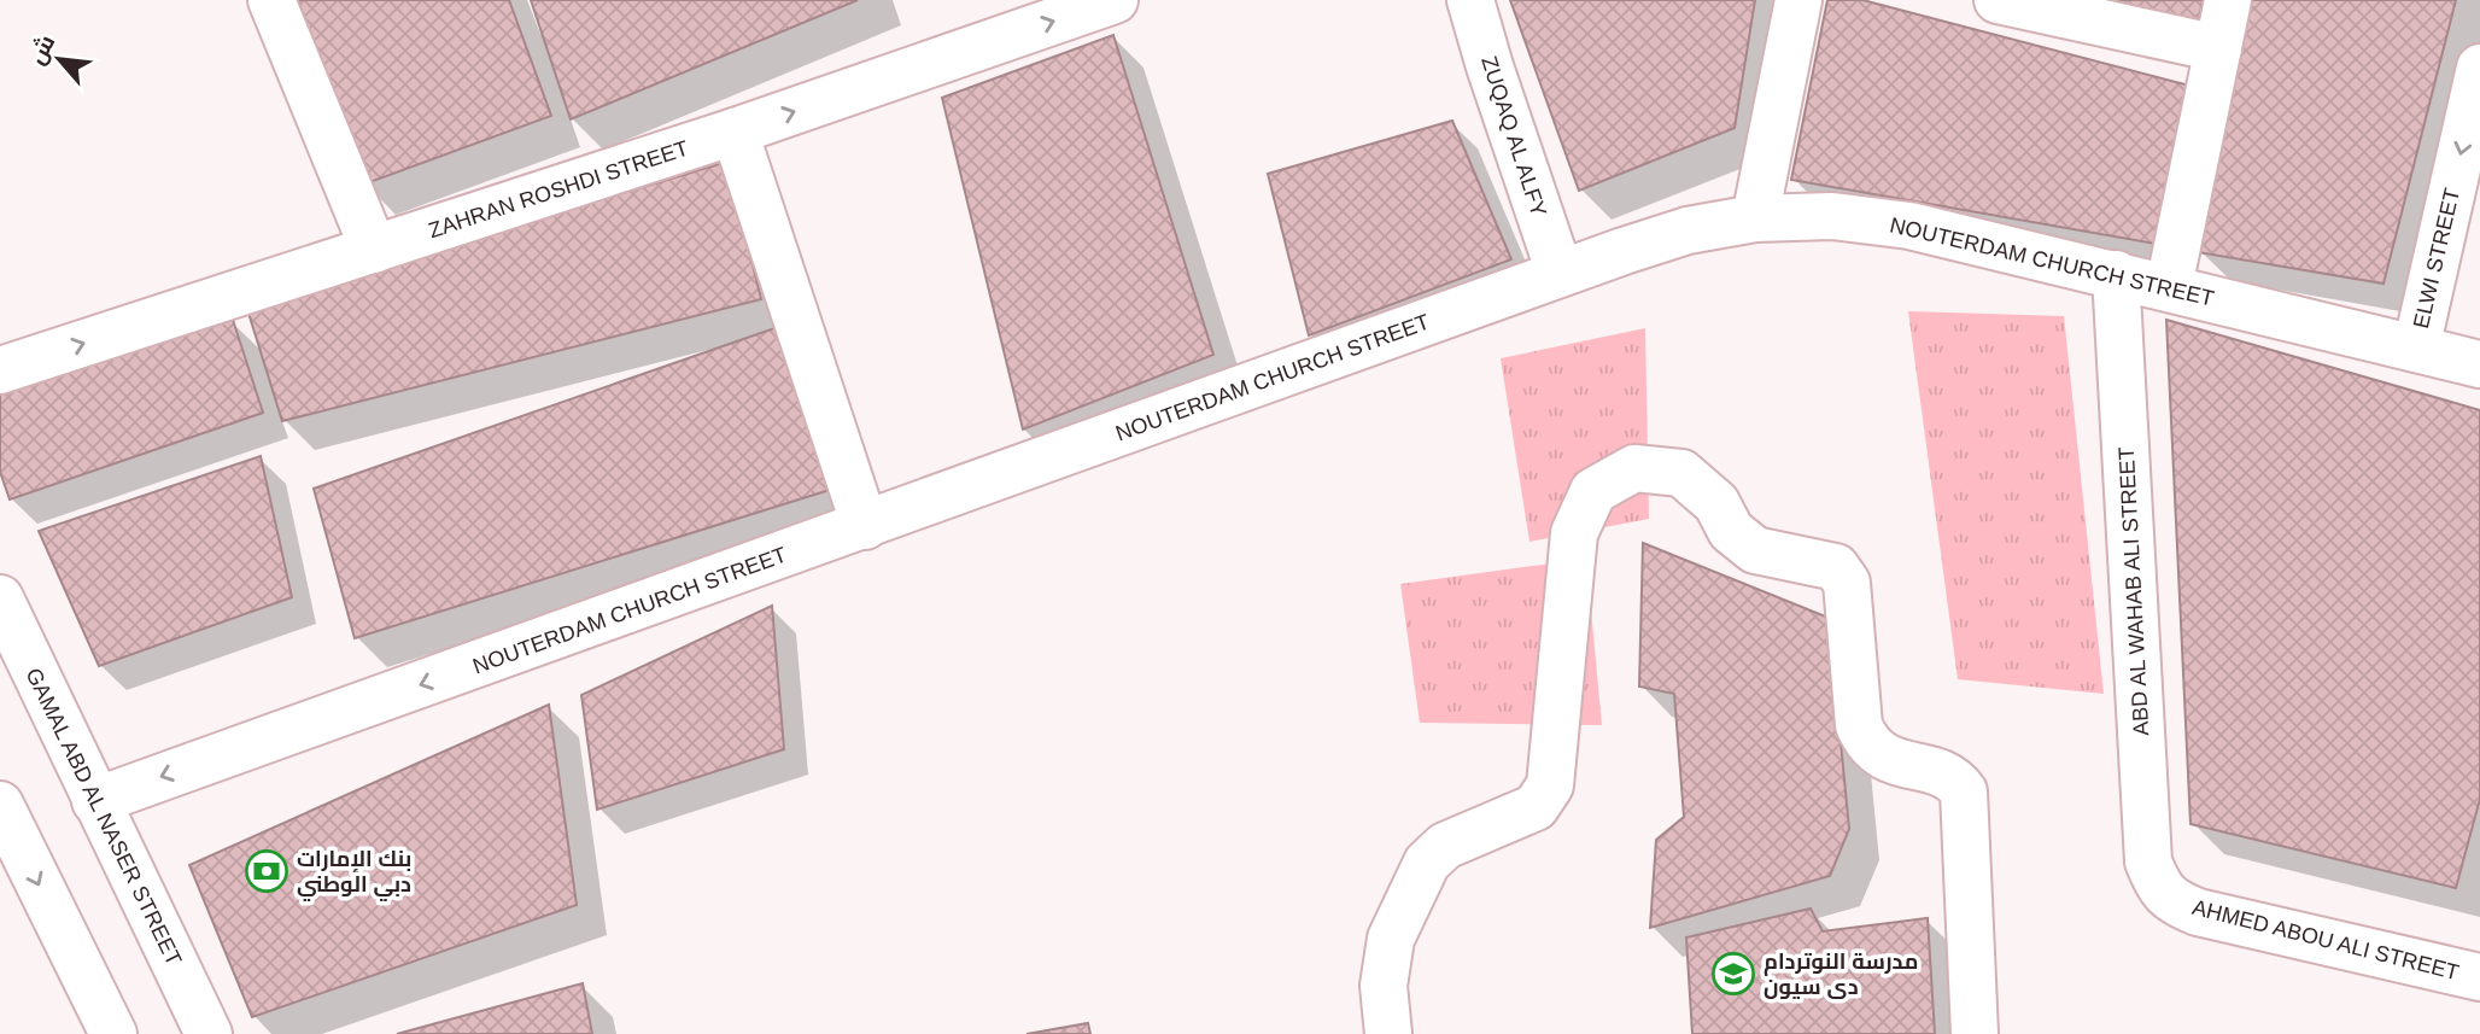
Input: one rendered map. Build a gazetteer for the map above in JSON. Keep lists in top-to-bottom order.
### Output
{
  "streets": {
    "street": [
      "ZUQAQ AL ALFY",
      "ZAHRAN ROSHDI STREET",
      "ELWI STREET",
      "NOUTERDAM CHURCH STREET",
      "ABD AL WAHAB ALI STREET",
      "GAMAL ABD AL NASER STREET",
      "AHMED ABOU ALI STREET"
    ]
  },
  "crossings": [
    ["ZUQAQ AL ALFY", "NOUTERDAM CHURCH STREET"],
    ["ELWI STREET", "NOUTERDAM CHURCH STREET"],
    ["NOUTERDAM CHURCH STREET", "ABD AL WAHAB ALI STREET"],
    ["NOUTERDAM CHURCH STREET", "GAMAL ABD AL NASER STREET"],
    ["ABD AL WAHAB ALI STREET", "AHMED ABOU ALI STREET"]
  ],
  "one_way": ["ZAHRAN ROSHDI STREET"],
  "places": {
    "bank": ["بنك الإمارات دبي الوطني"],
    "school or university": ["مدرسة النوتردام دى سيون"]
  },
  "north": "top left"
}
